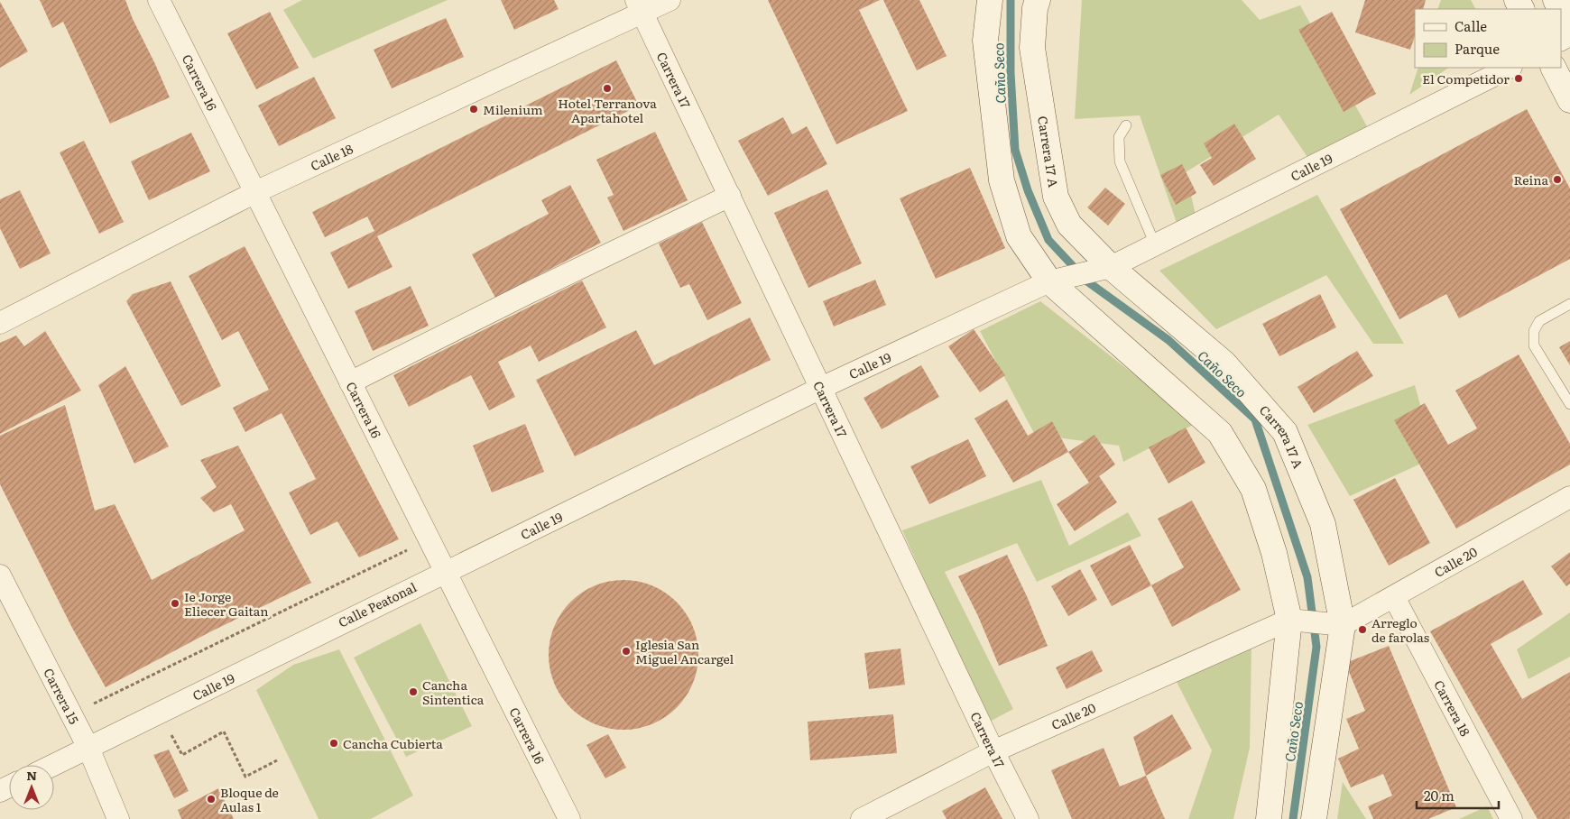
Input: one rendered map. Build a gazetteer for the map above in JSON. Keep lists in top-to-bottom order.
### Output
{
  "streets": {
    "street": [
      "Carrera 17",
      "Carrera 16",
      "Carrera 17 A",
      "Calle 18",
      "Calle 19",
      "Calle 20",
      "Carrera 15",
      "Carrera 18"
    ]
  },
  "crossings": [
    ["Carrera 17", "Calle 18"],
    ["Carrera 17", "Calle 19"],
    ["Carrera 17", "Calle 20"],
    ["Carrera 16", "Calle 18"],
    ["Carrera 16", "Calle 19"],
    ["Carrera 17 A", "Calle 19"],
    ["Carrera 17 A", "Calle 20"],
    ["Calle 19", "Carrera 15"],
    ["Calle 20", "Carrera 18"]
  ],
  "water": ["Caño Seco"],
  "places": [
    "El Competidor",
    "Hotel Terranova Apartahotel",
    "Milenium",
    "Reina",
    "Ie Jorge Eliecer Gaitan",
    "Arreglo de farolas",
    "Iglesia San Miguel Ancargel",
    "Cancha Sintentica",
    "Cancha Cubierta",
    "Bloque de Aulas 1"
  ],
  "legend": ["Calle", "Parque"],
  "scale_bar": "20 m",
  "north": "top"
}
